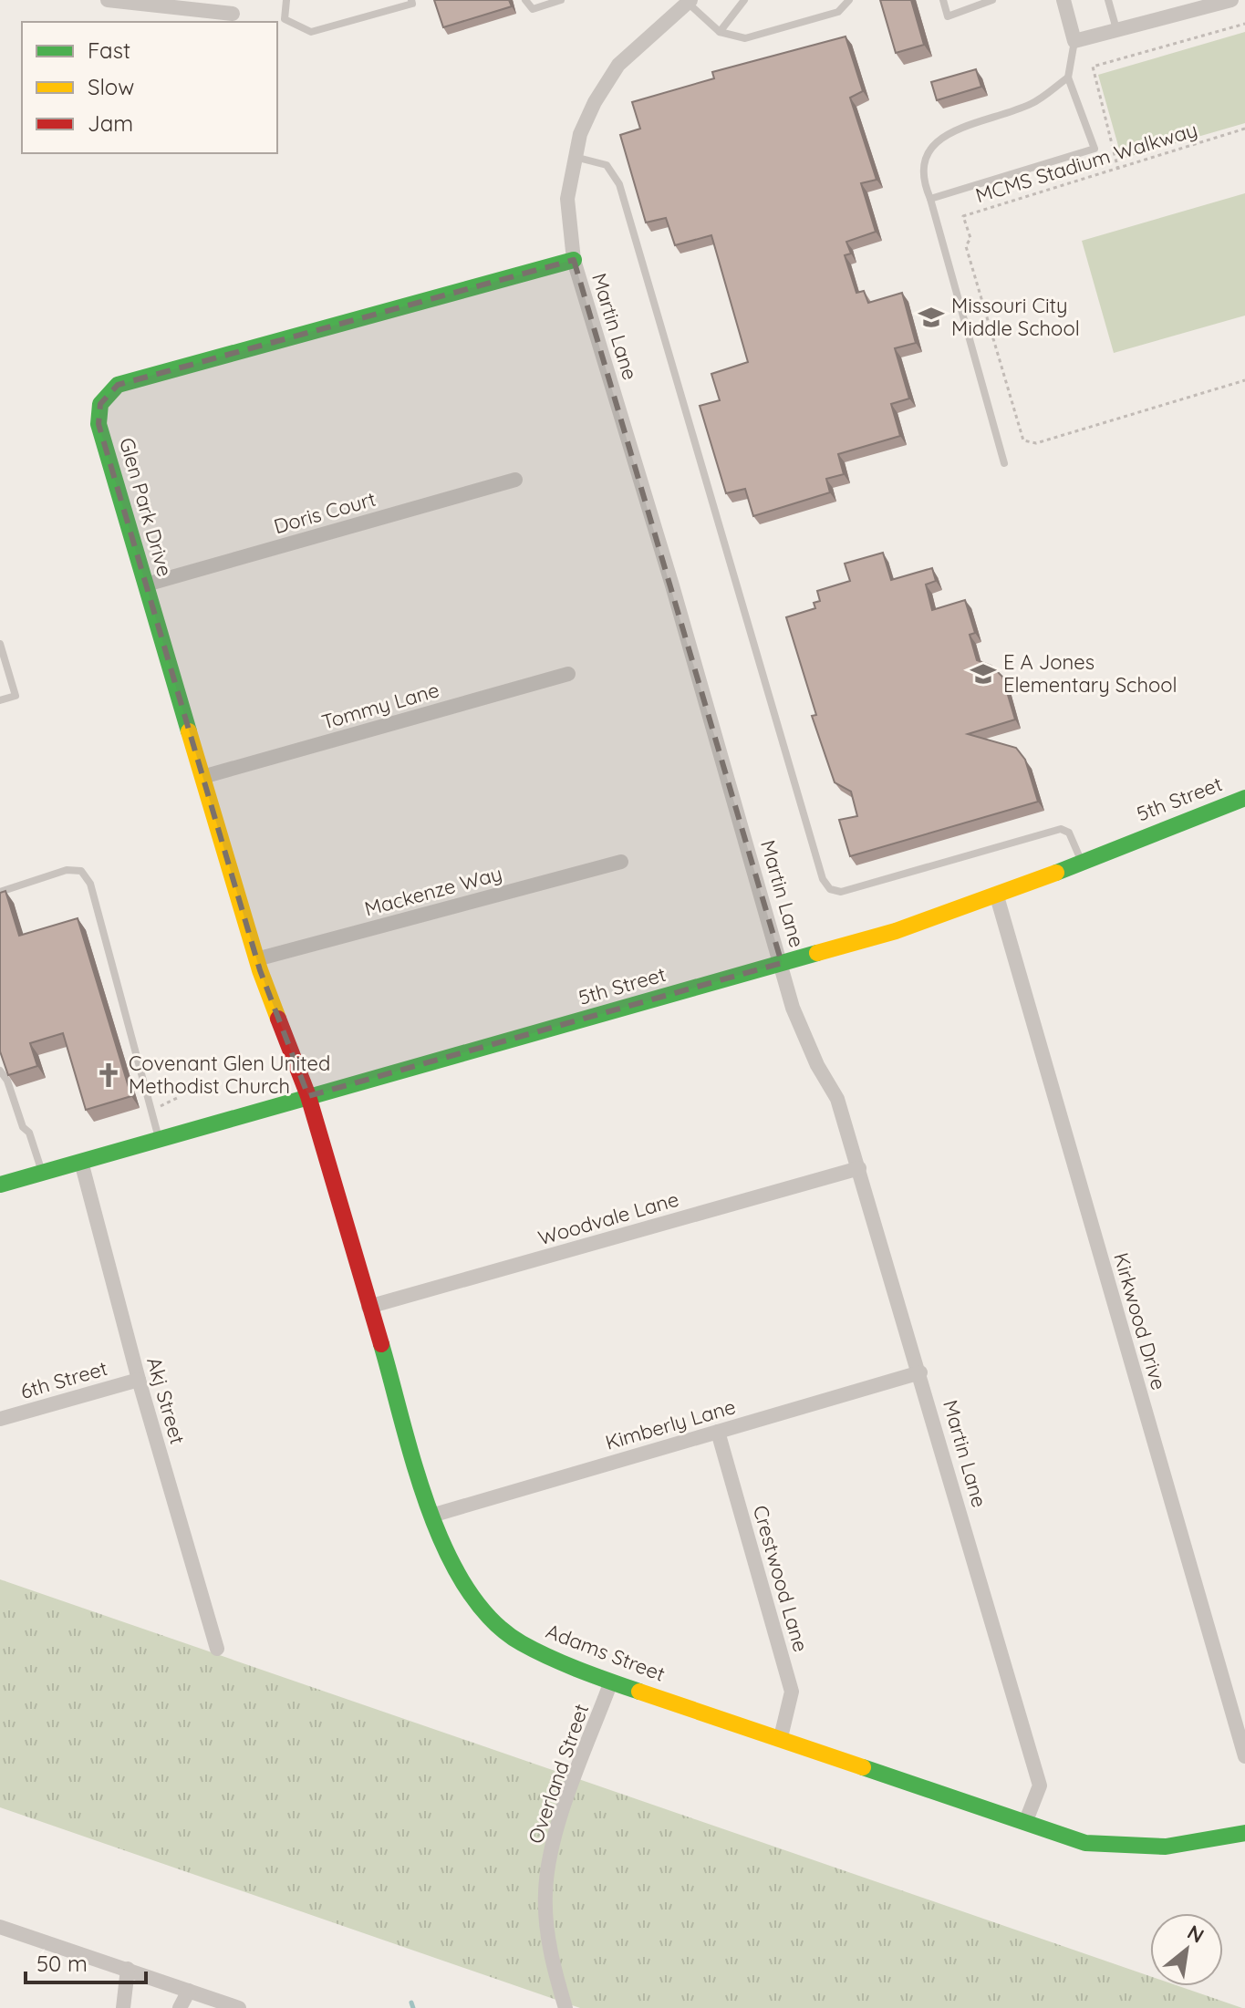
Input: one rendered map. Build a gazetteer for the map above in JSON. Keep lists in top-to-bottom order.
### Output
{
  "streets": {
    "street": [
      "Martin Lane",
      "Glen Park Drive",
      "Doris Court",
      "Tommy Lane",
      "5th Street",
      "Mackenze Way",
      "Woodvale Lane",
      "Kirkwood Drive",
      "6th Street",
      "Akj Street",
      "Kimberly Lane",
      "Crestwood Lane",
      "Adams Street",
      "Overland Street"
    ],
    "path": ["MCMS Stadium Walkway"]
  },
  "crossings": [
    ["Martin Lane", "Glen Park Drive"],
    ["Martin Lane", "5th Street"],
    ["Martin Lane", "Woodvale Lane"],
    ["Martin Lane", "Kimberly Lane"],
    ["Martin Lane", "Adams Street"],
    ["Glen Park Drive", "Doris Court"],
    ["Glen Park Drive", "Tommy Lane"],
    ["Glen Park Drive", "5th Street"],
    ["Glen Park Drive", "Mackenze Way"],
    ["Glen Park Drive", "Adams Street"],
    ["5th Street", "Kirkwood Drive"],
    ["5th Street", "Akj Street"],
    ["5th Street", "Adams Street"],
    ["Woodvale Lane", "Adams Street"],
    ["6th Street", "Akj Street"],
    ["Kimberly Lane", "Crestwood Lane"],
    ["Kimberly Lane", "Adams Street"],
    ["Crestwood Lane", "Adams Street"],
    ["Adams Street", "Overland Street"]
  ],
  "places": {
    "school or university": ["Missouri City Middle School", "E A Jones Elementary School"],
    "church": ["Covenant Glen United Methodist Church"]
  },
  "legend": ["Fast", "Slow", "Jam"],
  "scale_bar": "50 m",
  "north": "top right"
}
